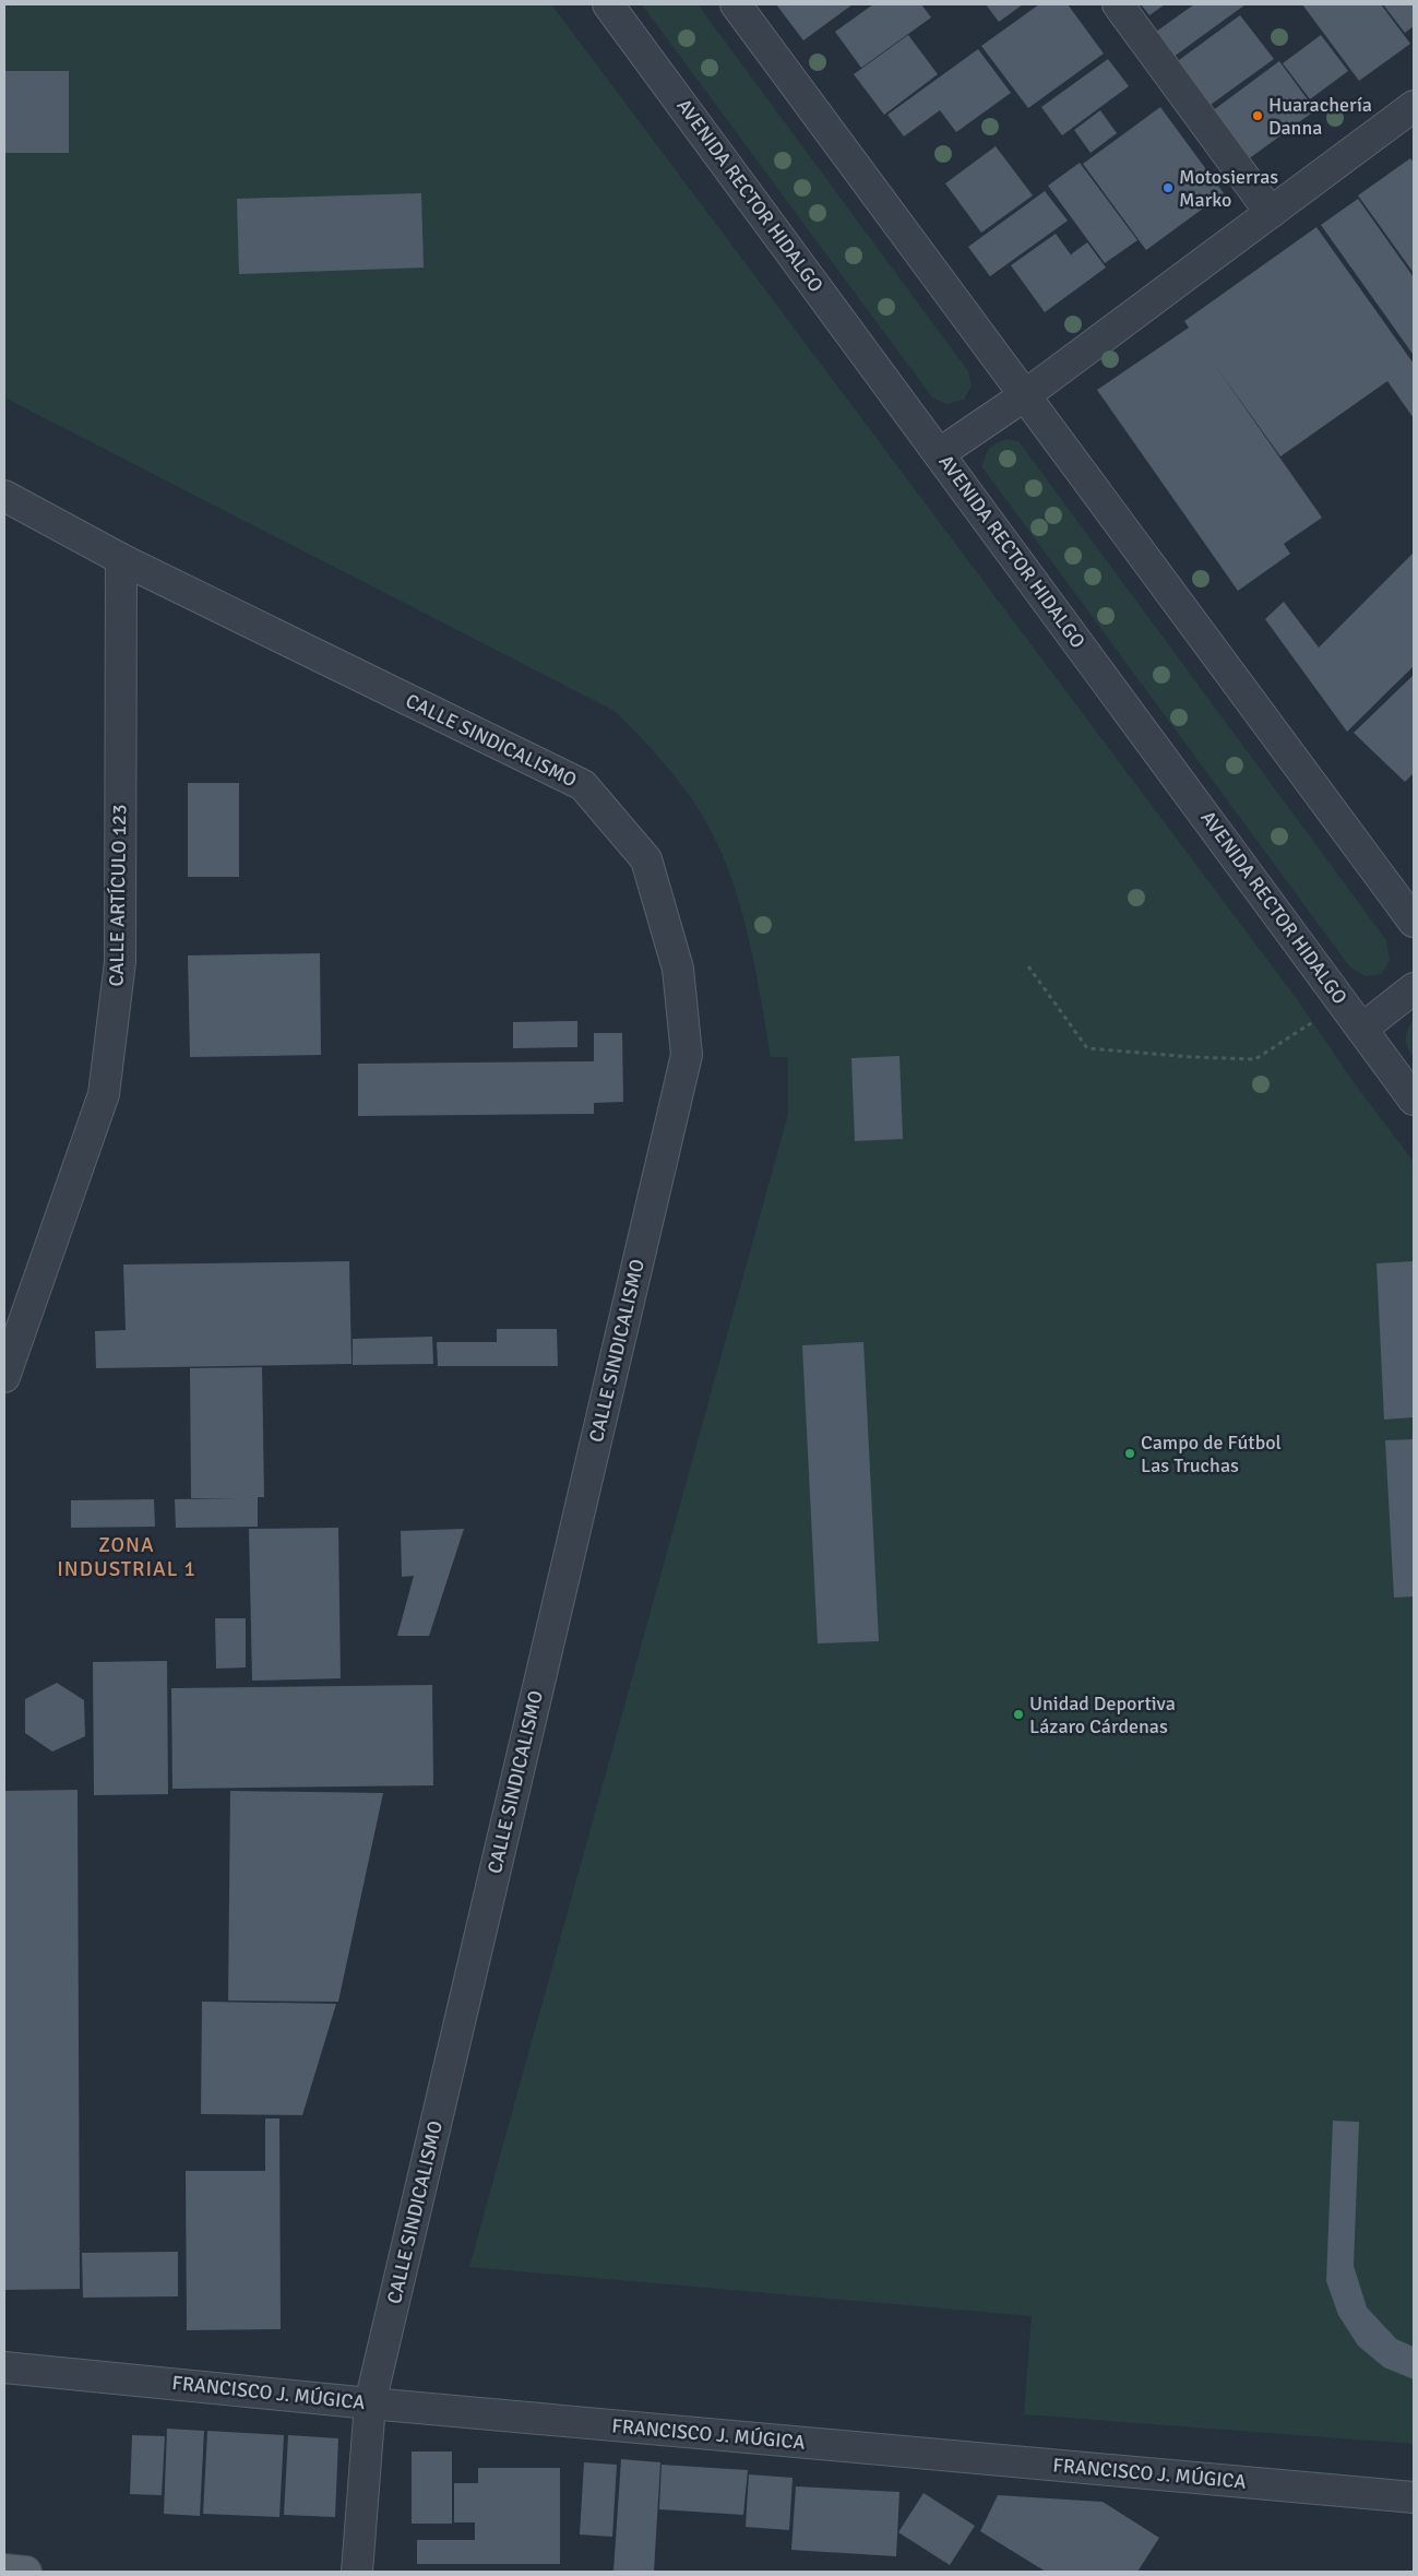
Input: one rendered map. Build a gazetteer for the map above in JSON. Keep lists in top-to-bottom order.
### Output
{
  "streets": {
    "street": [
      "AVENIDA RECTOR HIDALGO",
      "CALLE SINDICALISMO",
      "CALLE ARTÍCULO 123",
      "FRANCISCO J. MÚGICA"
    ]
  },
  "crossings": [
    ["CALLE SINDICALISMO", "CALLE ARTÍCULO 123"],
    ["CALLE SINDICALISMO", "FRANCISCO J. MÚGICA"]
  ],
  "districts": ["ZONA INDUSTRIAL 1"],
  "places": [
    "Huarachería Danna",
    "Motosierras Marko",
    "Campo de Fútbol Las Truchas",
    "Unidad Deportiva Lázaro Cárdenas"
  ]
}
